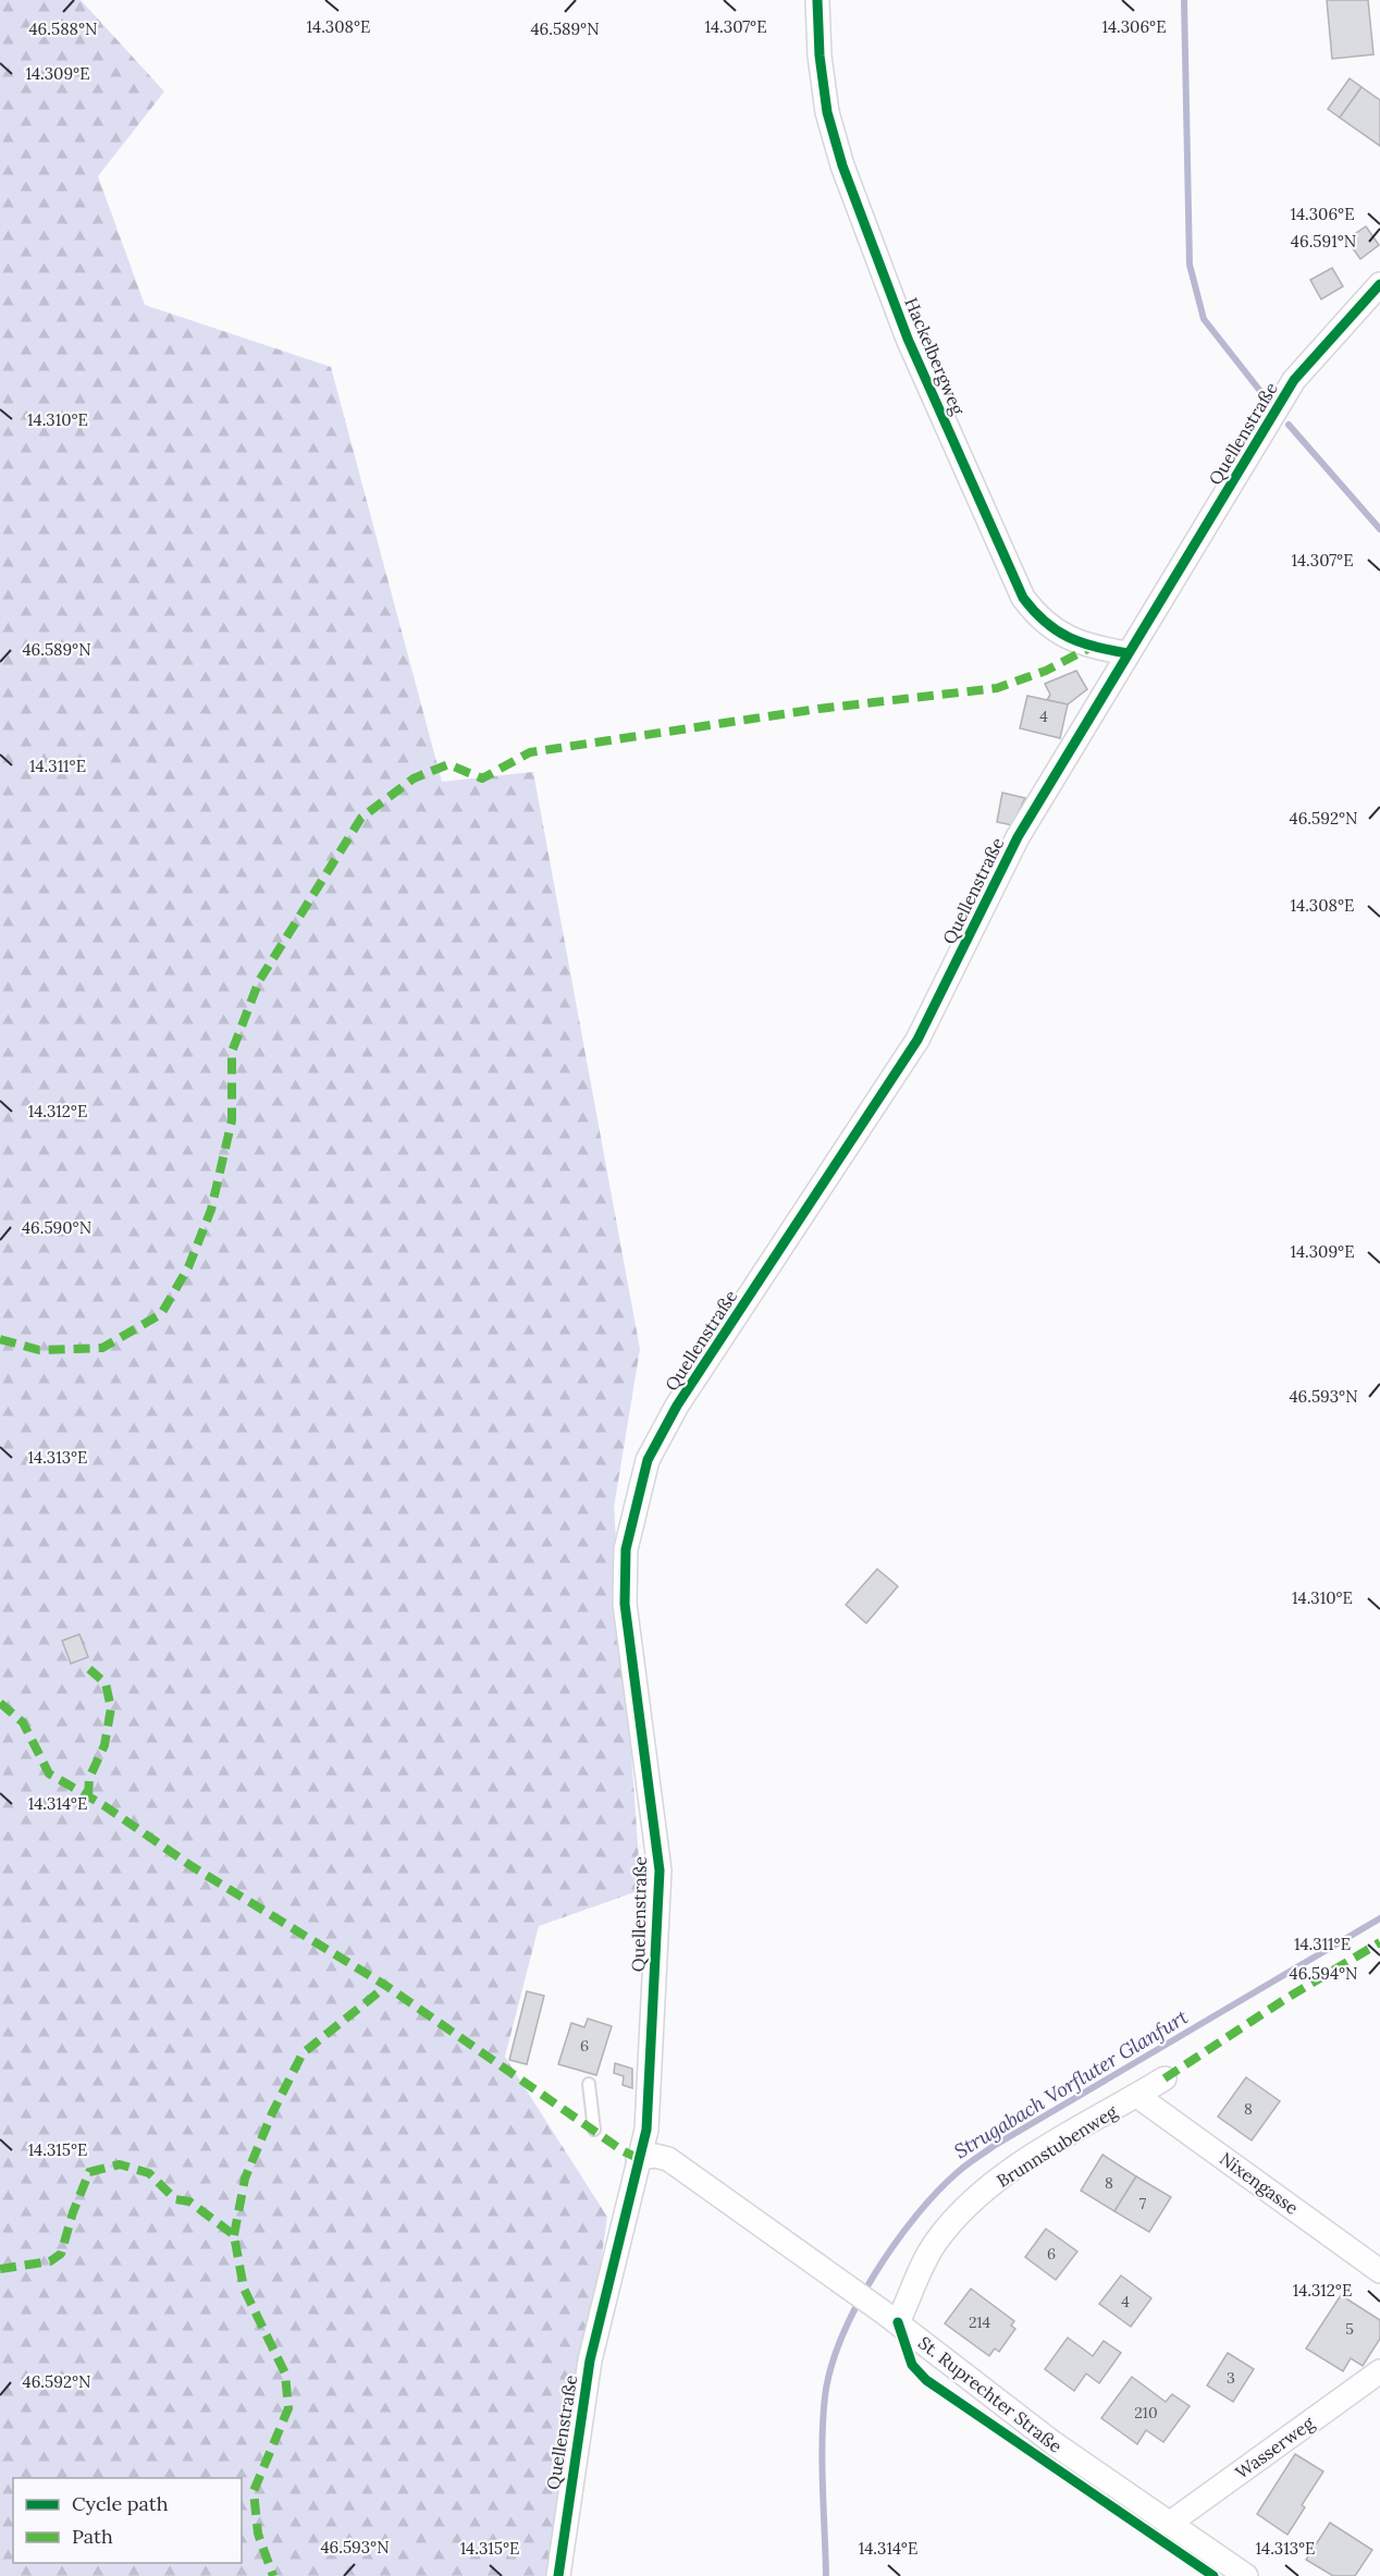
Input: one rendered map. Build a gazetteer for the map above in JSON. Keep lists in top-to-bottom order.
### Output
{
  "streets": {
    "street": [
      "Hackelbergweg",
      "Quellenstraße",
      "Brunnstubenweg",
      "Nixengasse",
      "St. Ruprechter Straße",
      "Wasserweg"
    ]
  },
  "crossings": [
    ["Hackelbergweg", "Quellenstraße"],
    ["Quellenstraße", "St. Ruprechter Straße"],
    ["Brunnstubenweg", "Nixengasse"],
    ["Brunnstubenweg", "St. Ruprechter Straße"],
    ["St. Ruprechter Straße", "Wasserweg"]
  ],
  "water": ["Strugabach Vorfluter Glanfurt"],
  "house_numbers": [
    "4",
    "6",
    "8",
    "8",
    "7",
    "6",
    "4",
    "214",
    "5",
    "3",
    "210"
  ],
  "legend": ["Cycle path", "Path"],
  "coordinates": [
    "14.308°E",
    "14.307°E",
    "14.306°E",
    "46.588°N",
    "46.589°N",
    "14.309°E",
    "46.591°N",
    "14.310°E",
    "14.311°E",
    "46.592°N",
    "14.312°E",
    "46.590°N",
    "46.593°N",
    "14.313°E",
    "14.314°E",
    "46.594°N",
    "14.315°E"
  ]
}
